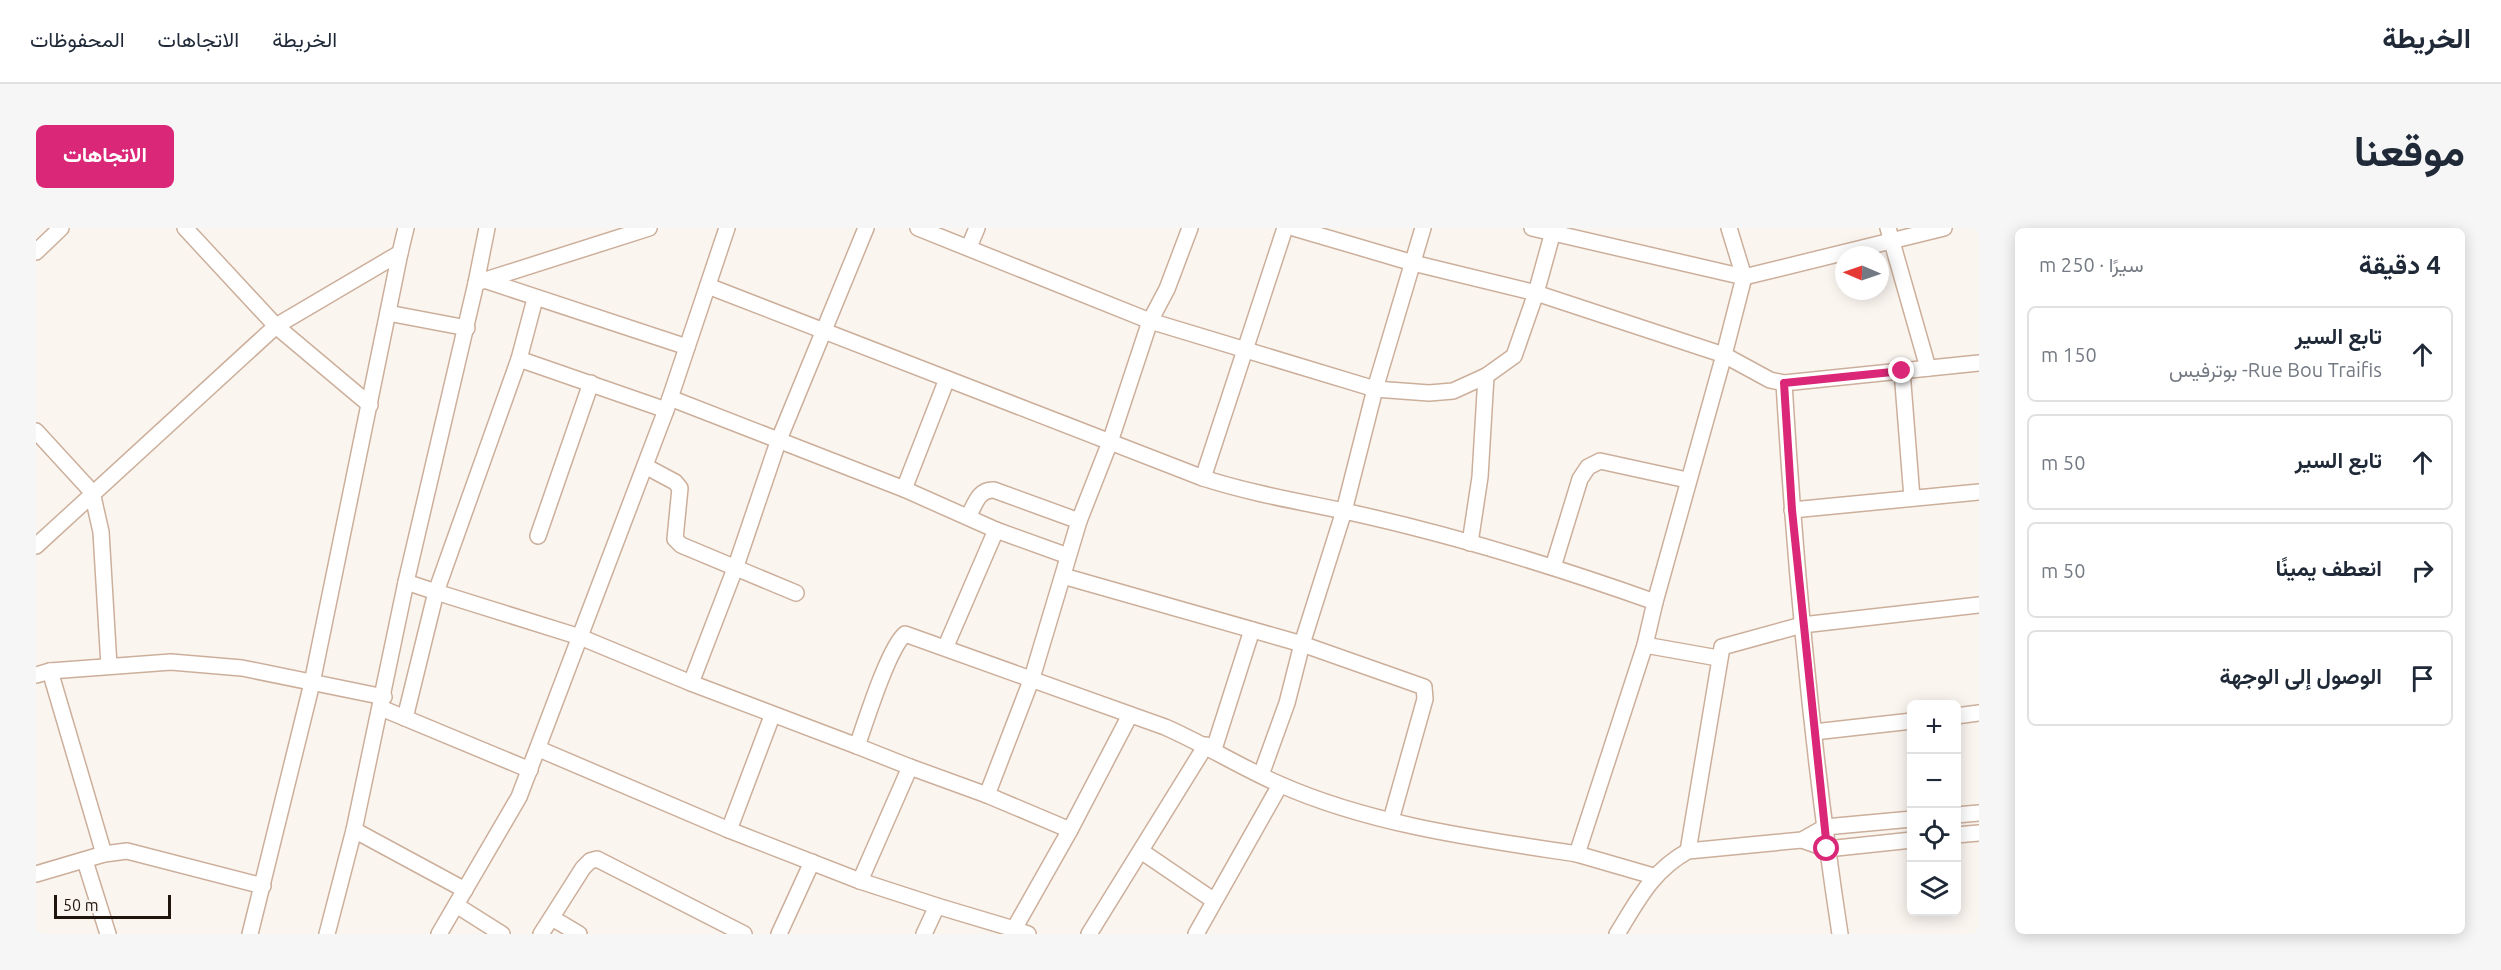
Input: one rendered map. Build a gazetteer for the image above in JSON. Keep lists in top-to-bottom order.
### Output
{
  "scale_bar": "50 m",
  "north": "left",
  "page": {
    "header": "الخريطة",
    "nav": ["الخريطة", "الاتجاهات", "المحفوظات"],
    "title": "موقعنا",
    "buttons": "الاتجاهات",
    "heading": ["4 دقيقة", "سيرًا · 250 m"],
    "list": [
      ["تابع السير", "Rue Bou Traifis- بوترفيس", "150 m"],
      ["تابع السير", "50 m"],
      ["انعطف يمينًا", "50 m"],
      "الوصول إلى الوجهة"
    ],
    "map_buttons": ["+", "−"],
    "scale": "50 m"
  }
}
